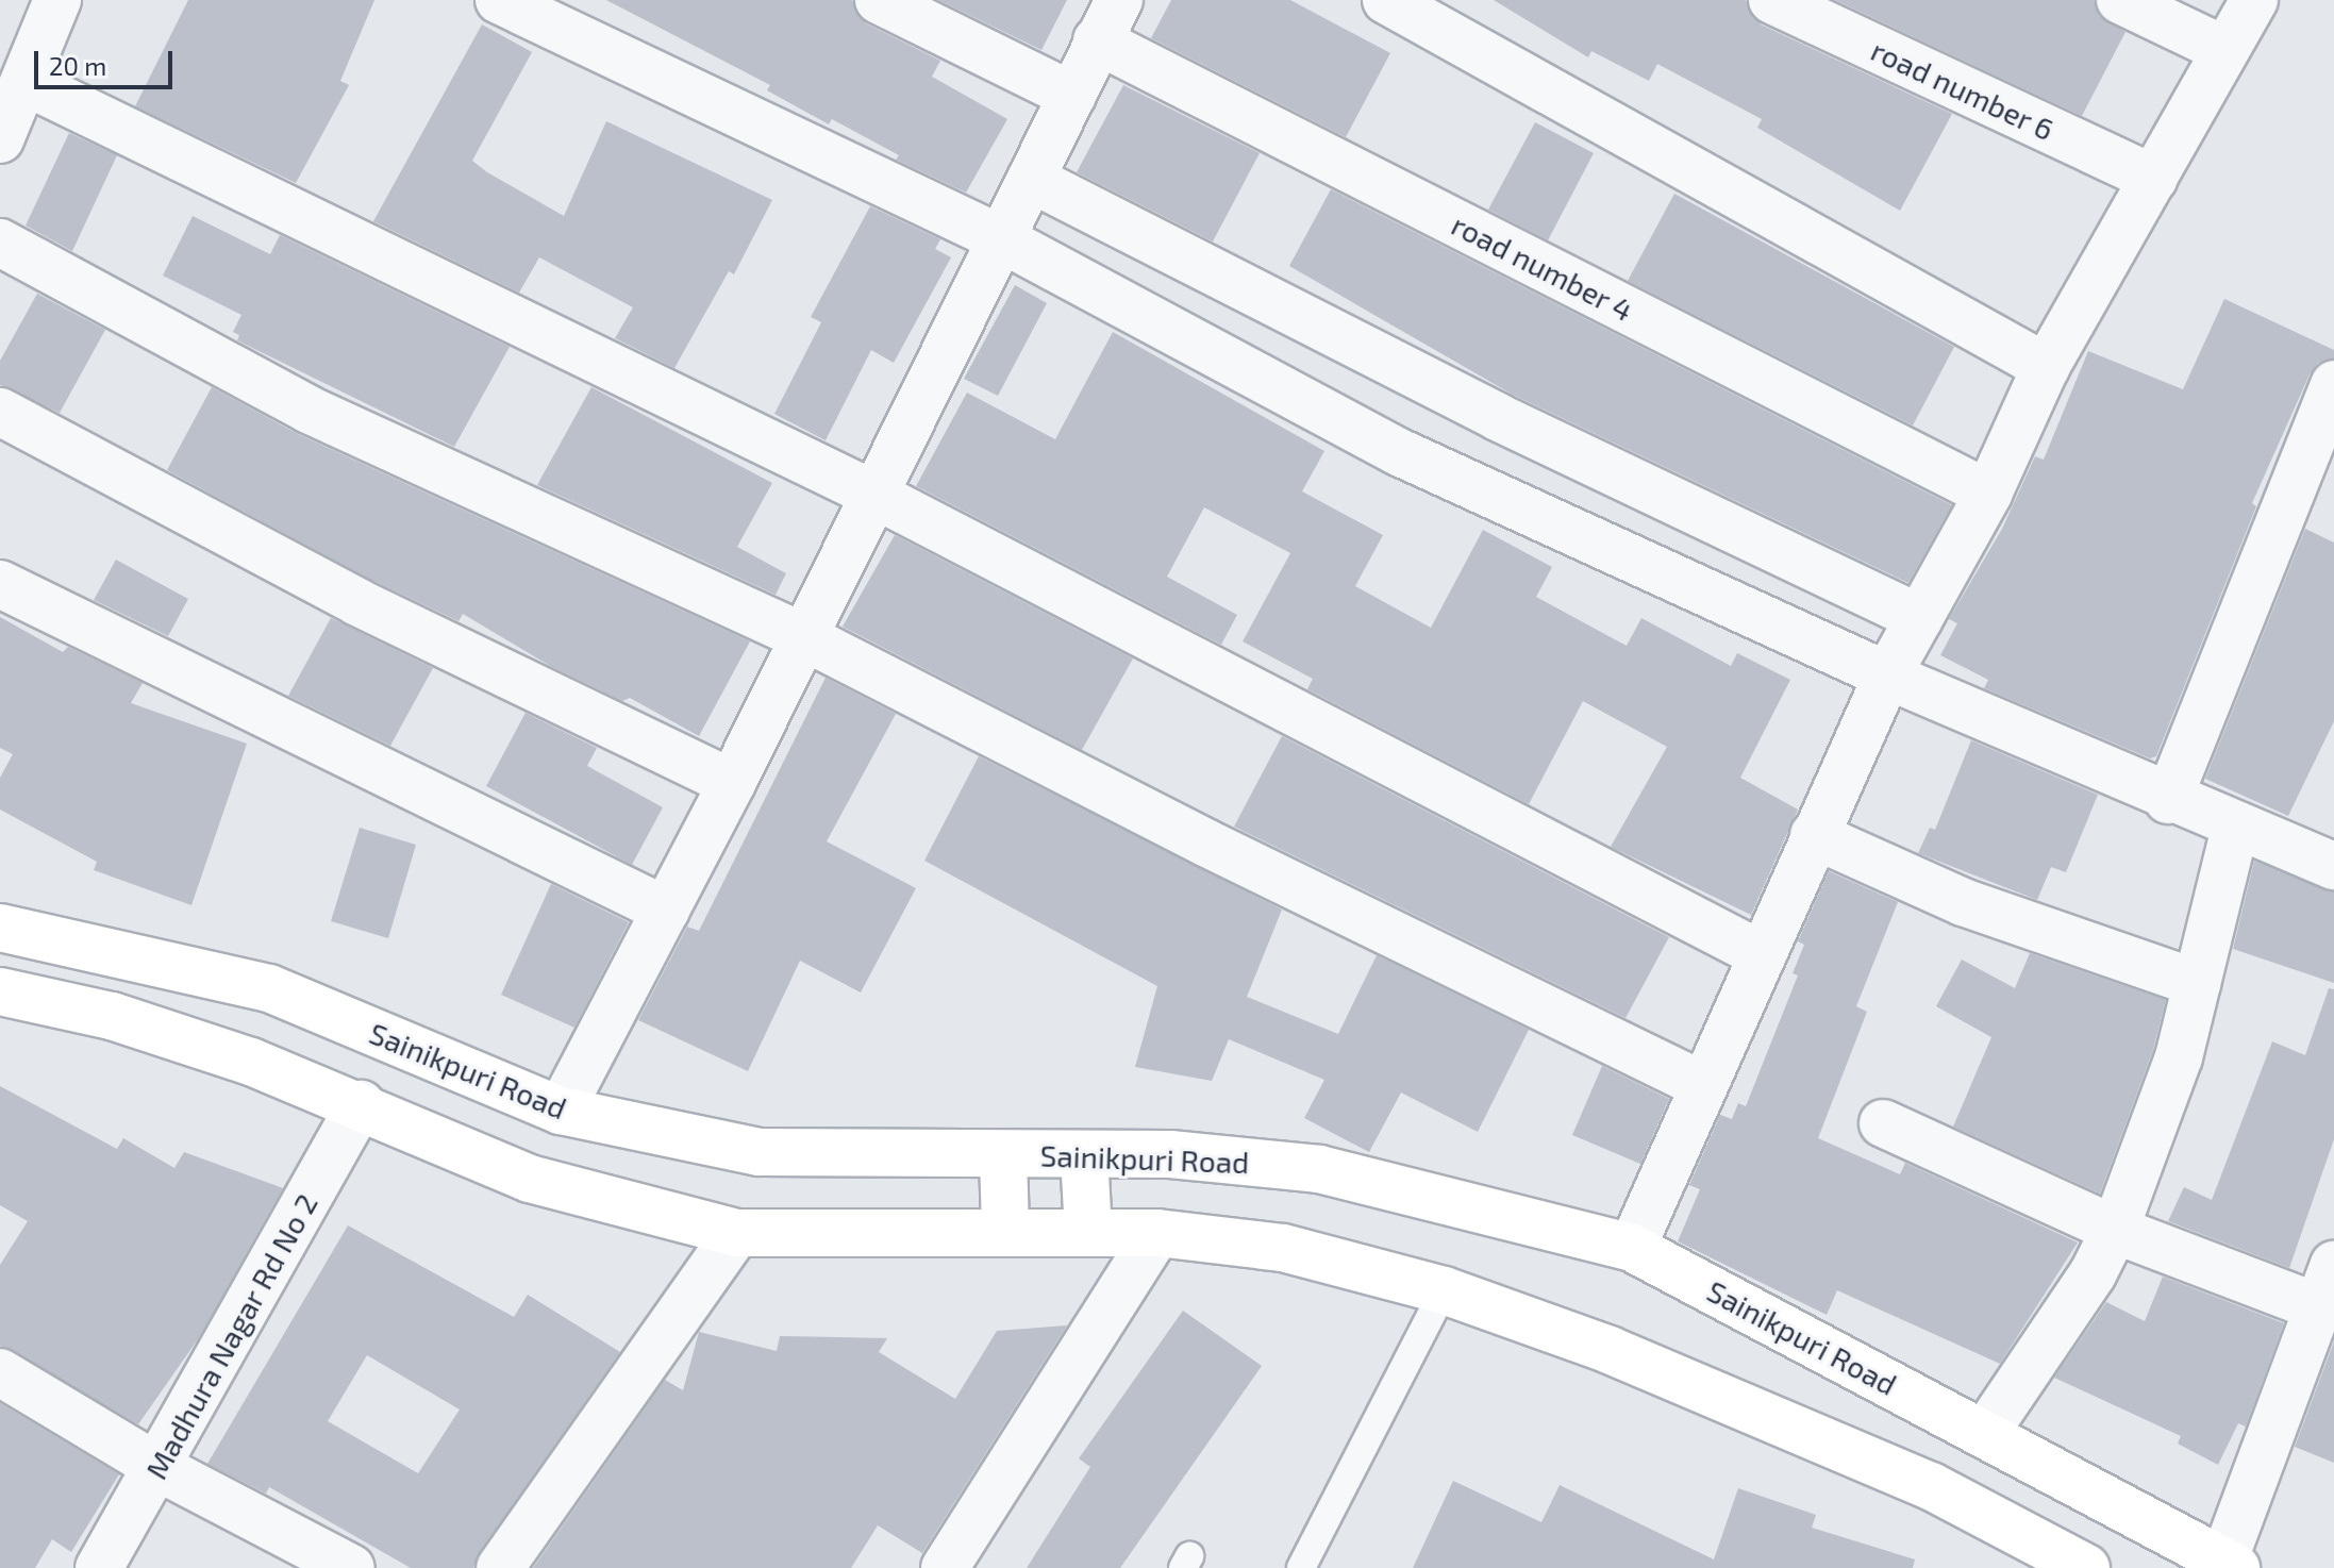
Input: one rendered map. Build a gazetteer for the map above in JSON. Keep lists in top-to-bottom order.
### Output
{
  "streets": {
    "main road": ["Sainikpuri Road"],
    "street": ["road number 6", "road number 4", "Madhura Nagar Rd No 2"]
  },
  "scale_bar": "20 m"
}
